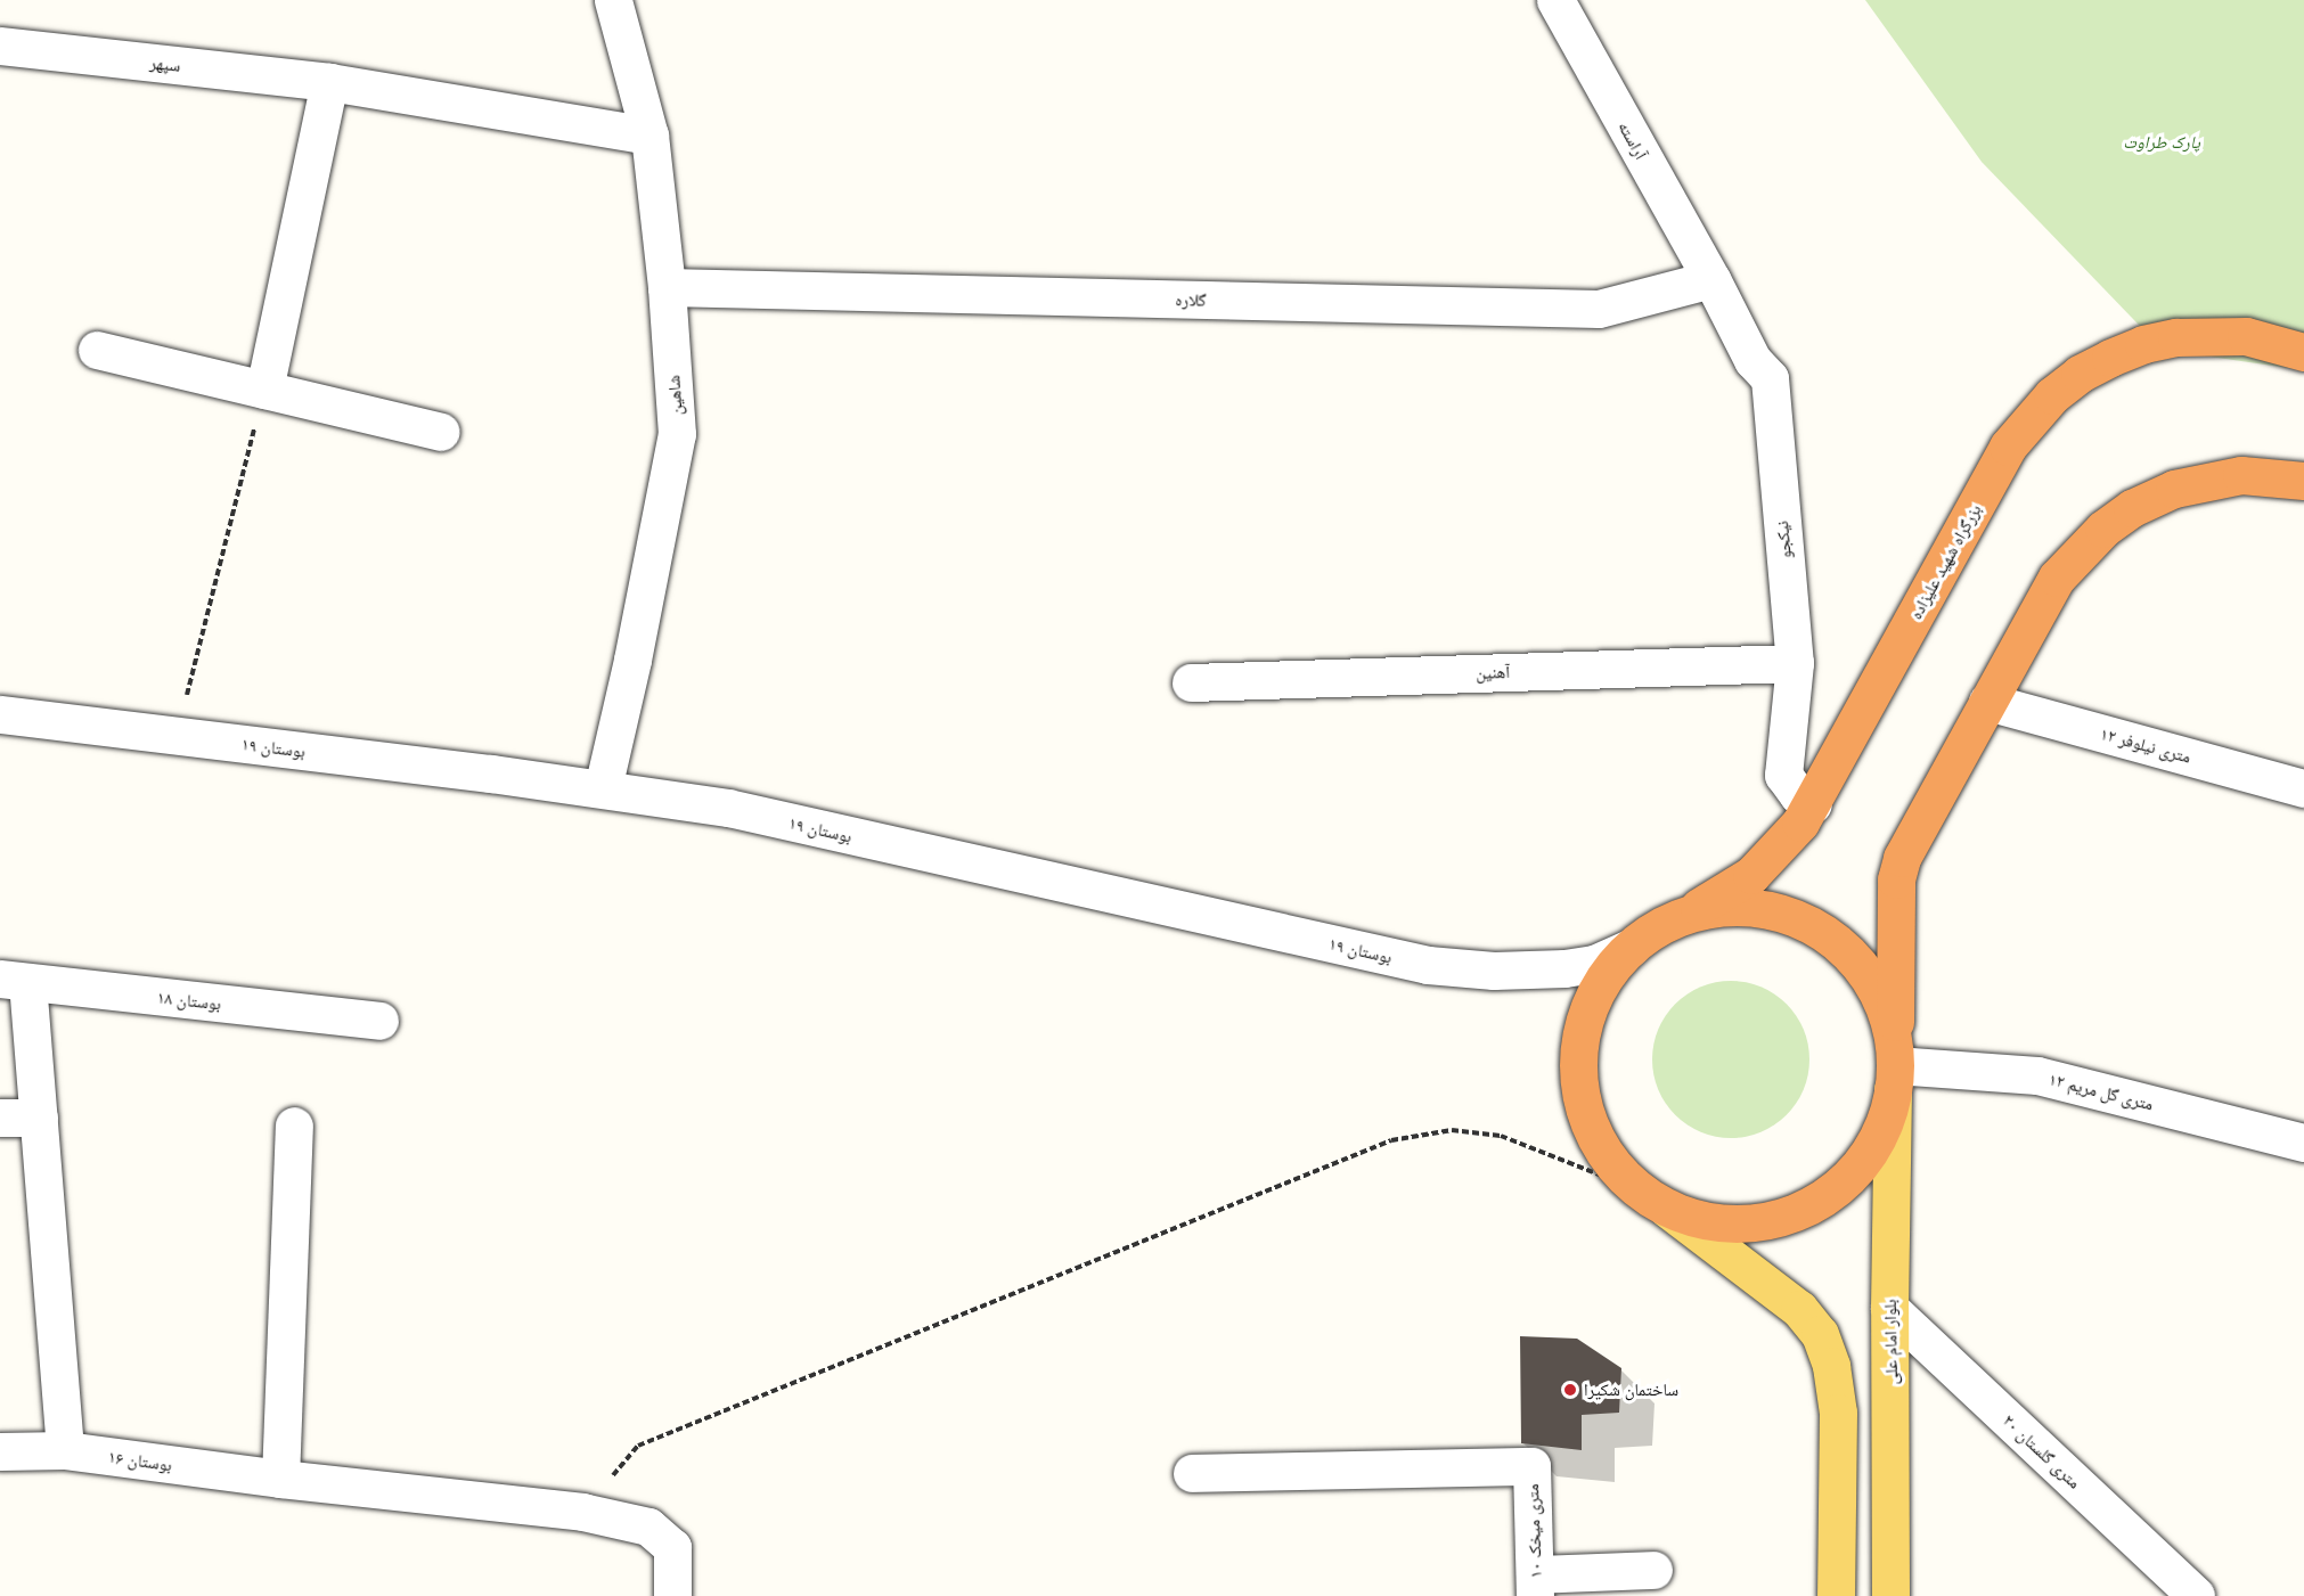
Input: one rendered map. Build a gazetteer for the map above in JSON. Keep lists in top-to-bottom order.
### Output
{
  "streets": {
    "highway": ["بزرگراه شهید علیزاده"],
    "main road": ["بلوار امام علی"],
    "street": [
      "سپهر",
      "آراسته",
      "گلاره",
      "شاهین",
      "نیکجو",
      "آهنین",
      "۱۲ متری نیلوفر",
      "بوستان ۱۹",
      "بوستان ۱۸",
      "۱۲ متری گل مریم",
      "۲۰ متری گلستان",
      "بوستان ۱۶",
      "۱۰ متری میخک"
    ]
  },
  "crossings": [
    ["سپهر", "شاهین"],
    ["آراسته", "گلاره"],
    ["آراسته", "نیکجو"],
    ["گلاره", "شاهین"],
    ["گلاره", "نیکجو"],
    ["شاهین", "بوستان ۱۹"],
    ["نیکجو", "بزرگراه شهید علیزاده"],
    ["نیکجو", "آهنین"],
    ["۱۲ متری گل مریم", "بلوار امام علی"],
    ["بلوار امام علی", "۲۰ متری گلستان"]
  ],
  "parks": ["پارک طراوت"],
  "places": ["ساختمان شکیرا"]
}
